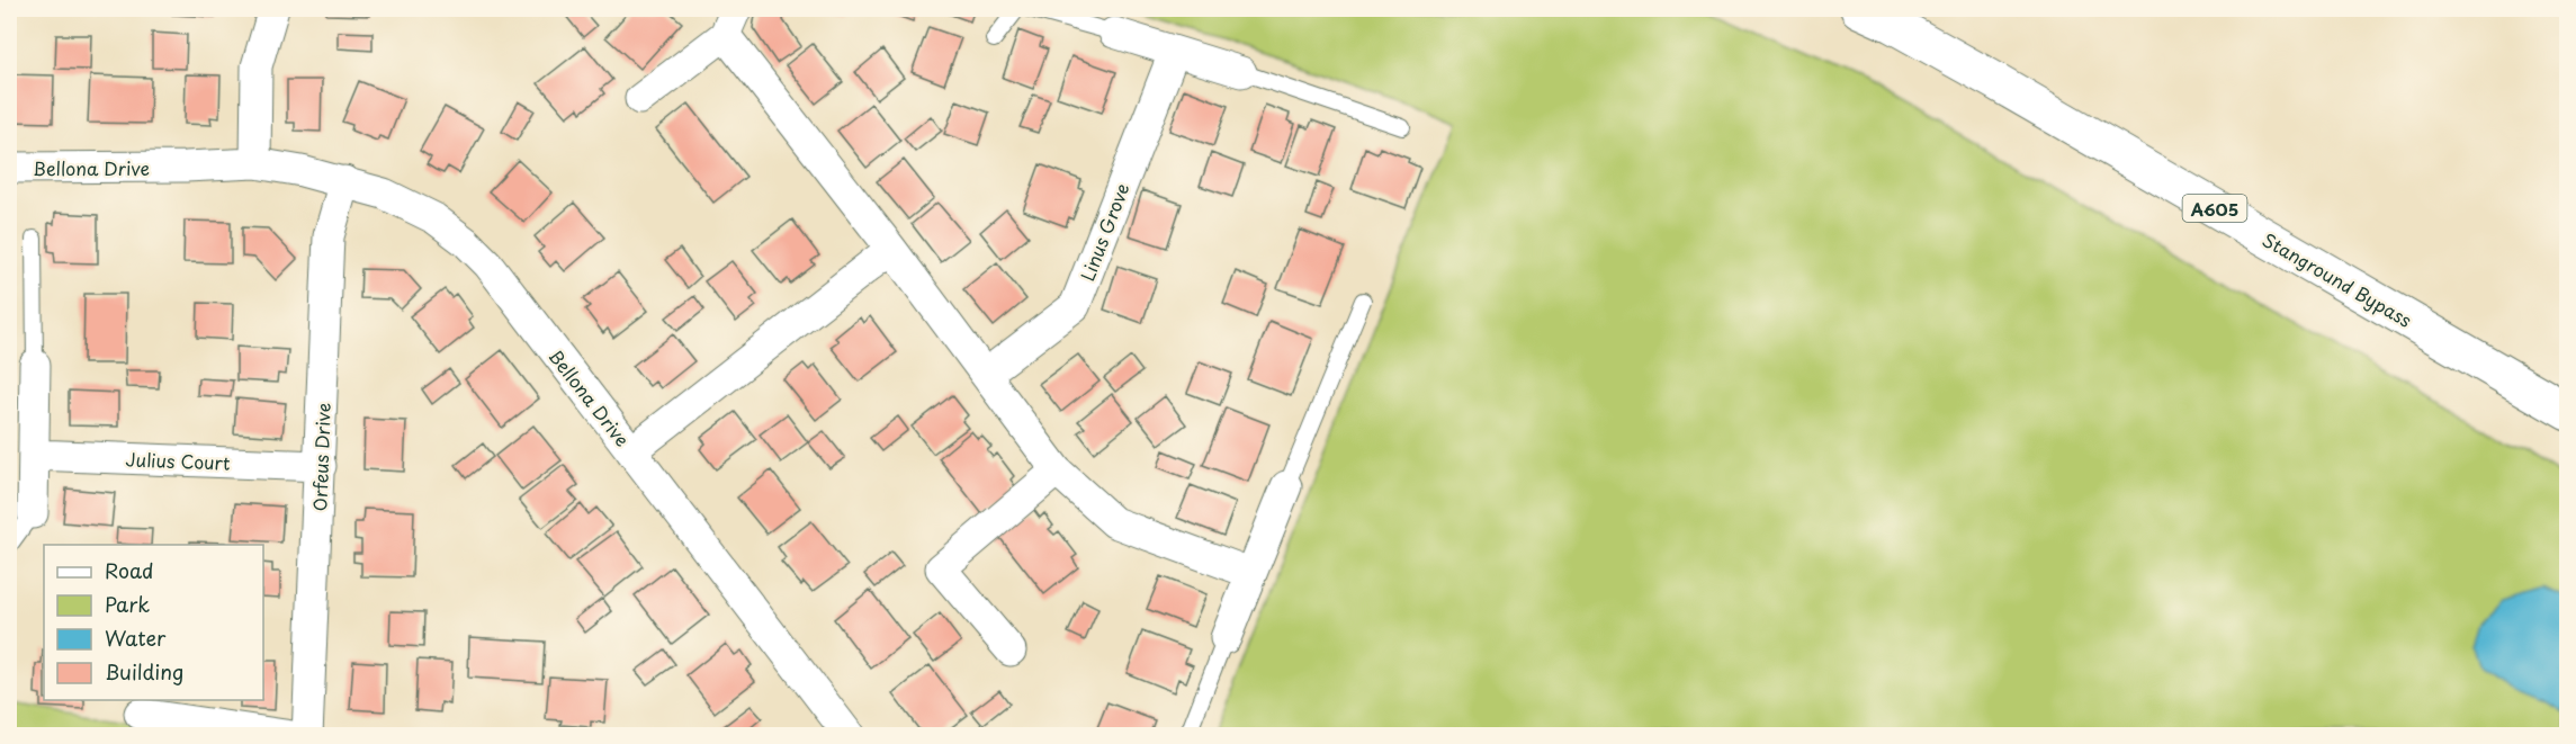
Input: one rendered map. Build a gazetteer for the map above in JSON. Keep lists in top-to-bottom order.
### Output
{
  "streets": {
    "main road": ["A605", "Stanground Bypass"],
    "street": [
      "Bellona Drive",
      "Linus Grove",
      "Orfeus Drive",
      "Julius Court"
    ]
  },
  "crossings": [
    ["Bellona Drive", "Orfeus Drive"],
    ["Orfeus Drive", "Julius Court"]
  ],
  "legend": [
    "Road",
    "Park",
    "Water",
    "Building"
  ]
}
